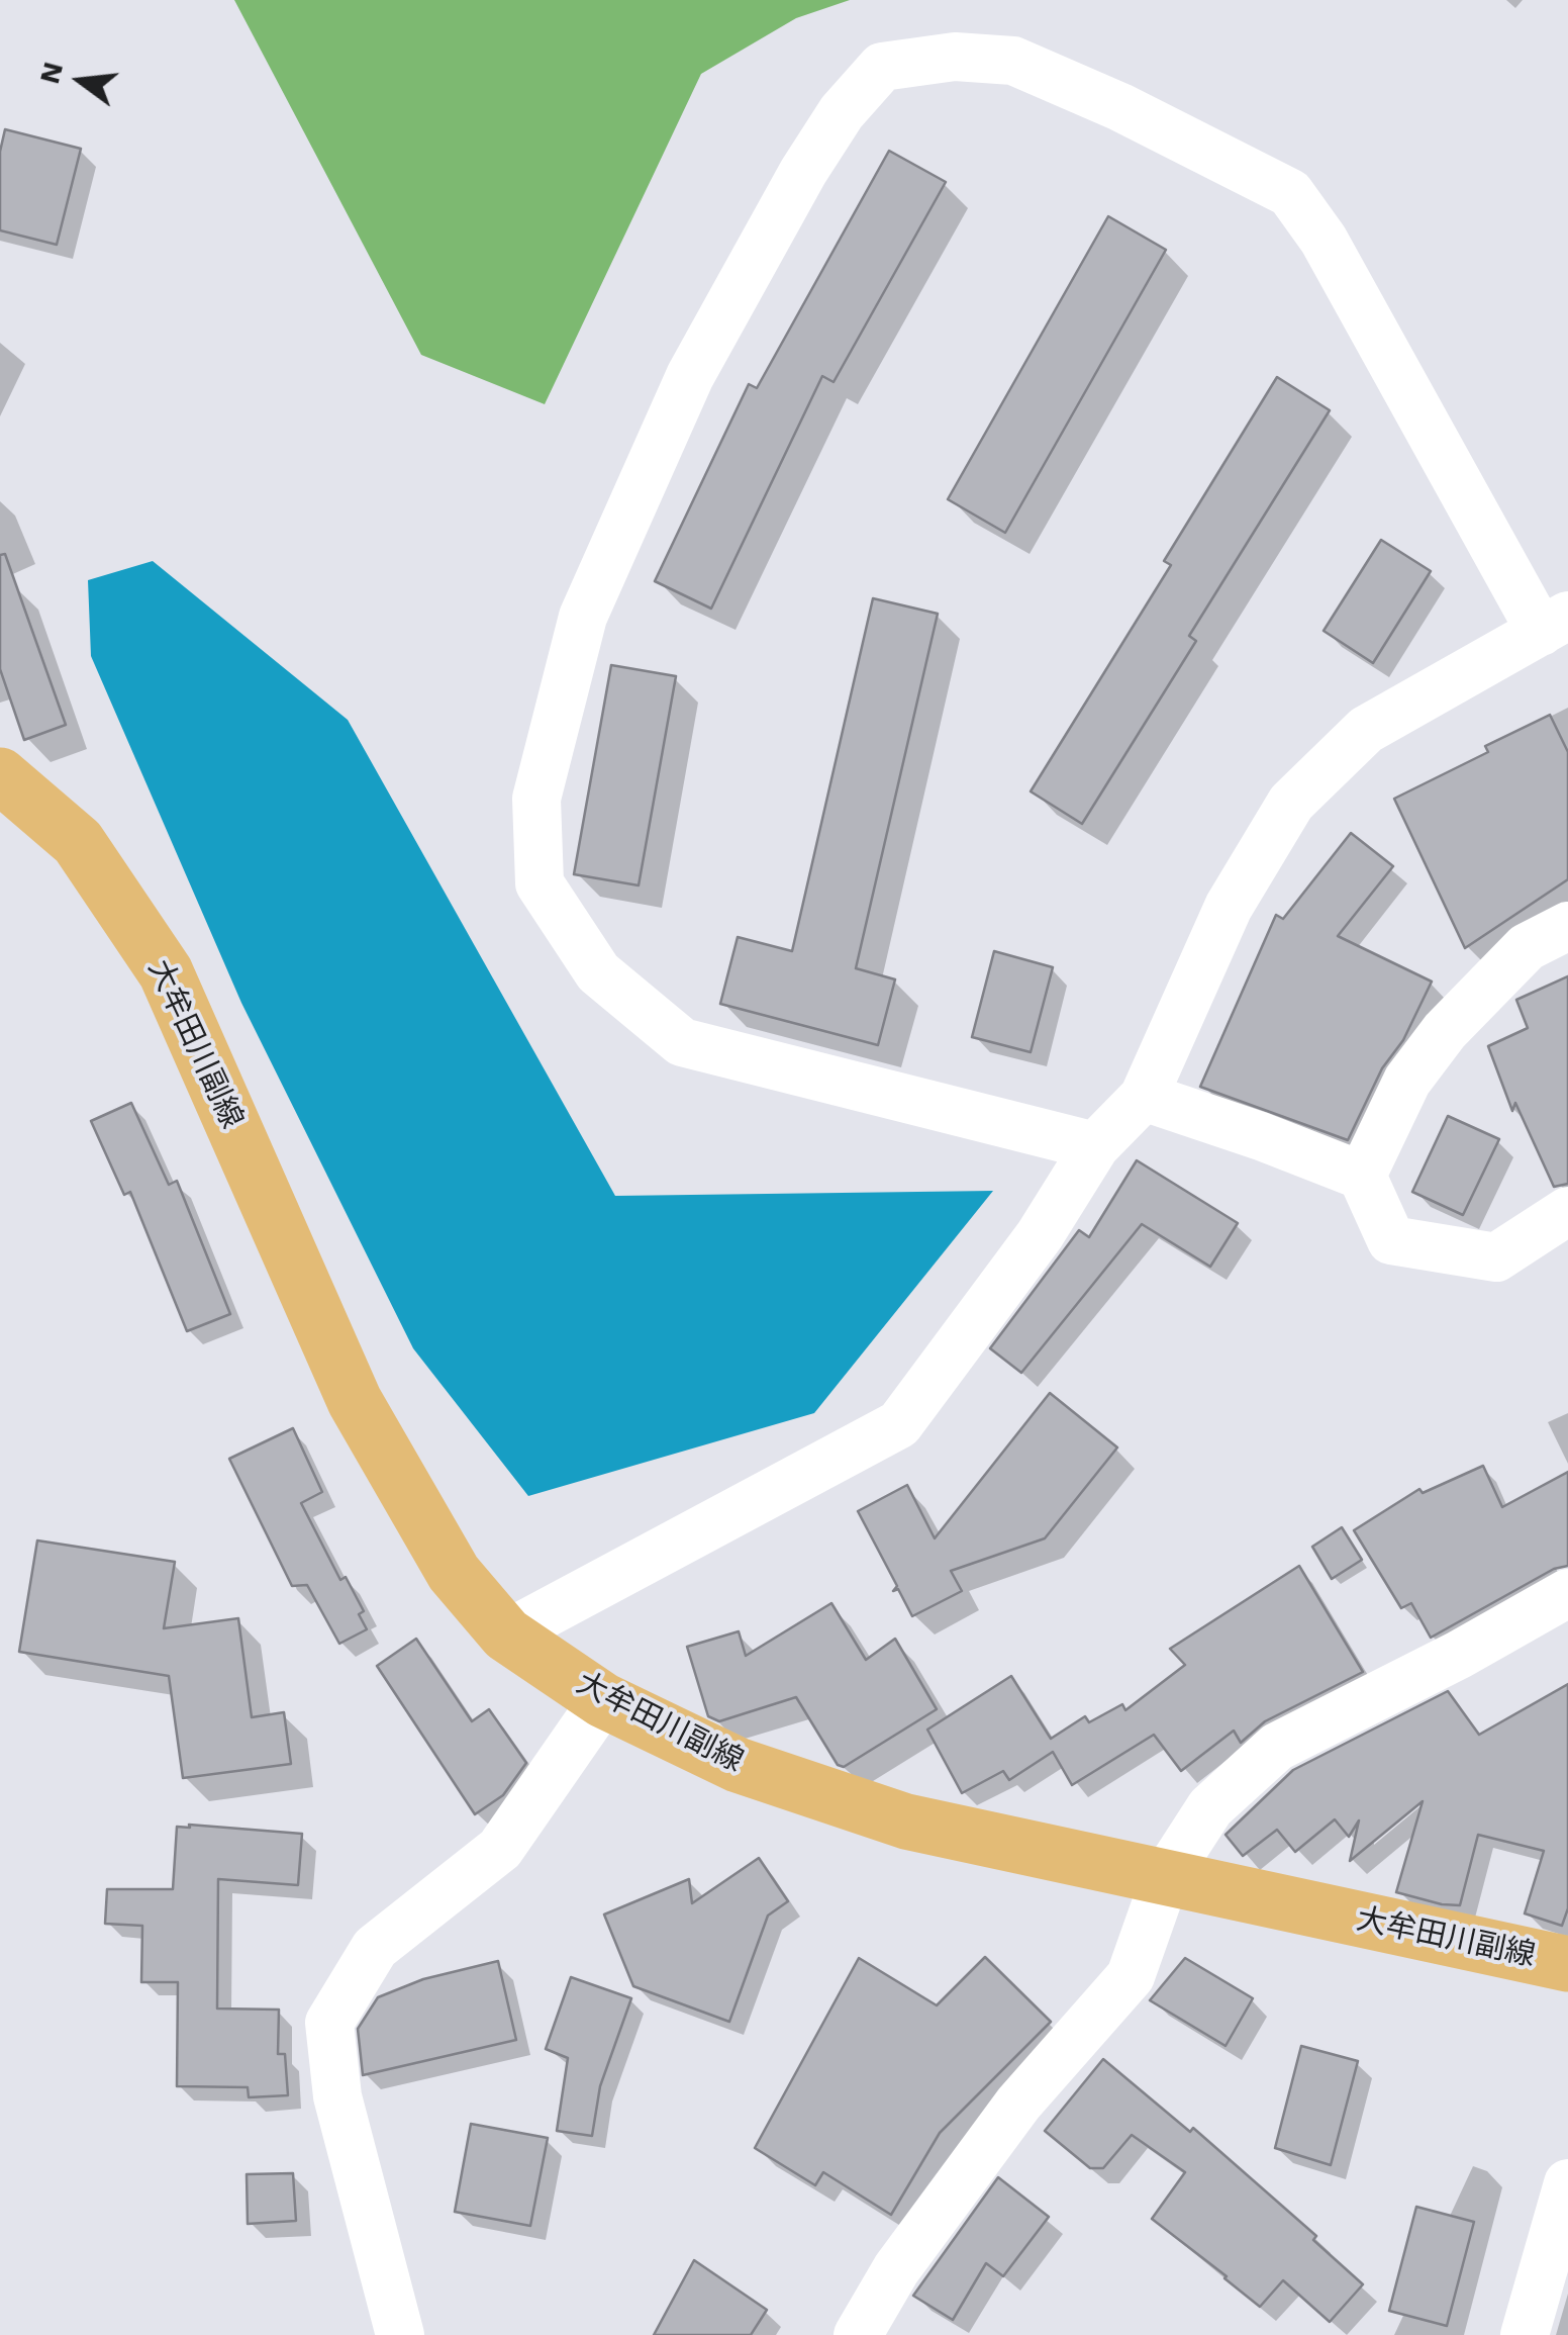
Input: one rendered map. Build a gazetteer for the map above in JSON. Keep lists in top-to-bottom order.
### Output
{
  "streets": {
    "main road": ["大牟田川副線"]
  },
  "north": "left"
}
